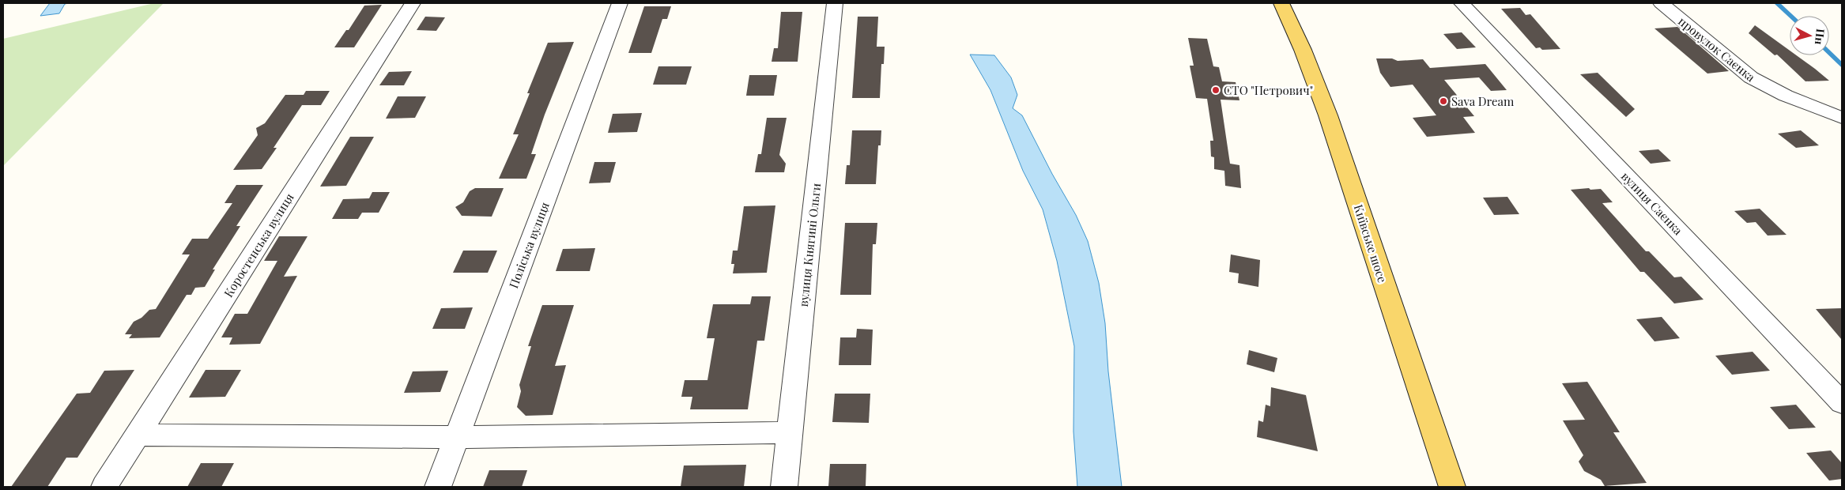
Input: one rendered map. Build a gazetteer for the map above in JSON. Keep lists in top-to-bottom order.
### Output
{
  "streets": {
    "main road": ["Київське шосе"],
    "street": [
      "провулок Саєнка",
      "вулиця Саєнка",
      "Коростенська вулиця",
      "Поліська вулиця",
      "вулиця Княгині Ольги"
    ]
  },
  "places": ["СТО \"Петрович\"", "Sava Dream"],
  "north": "right"
}
